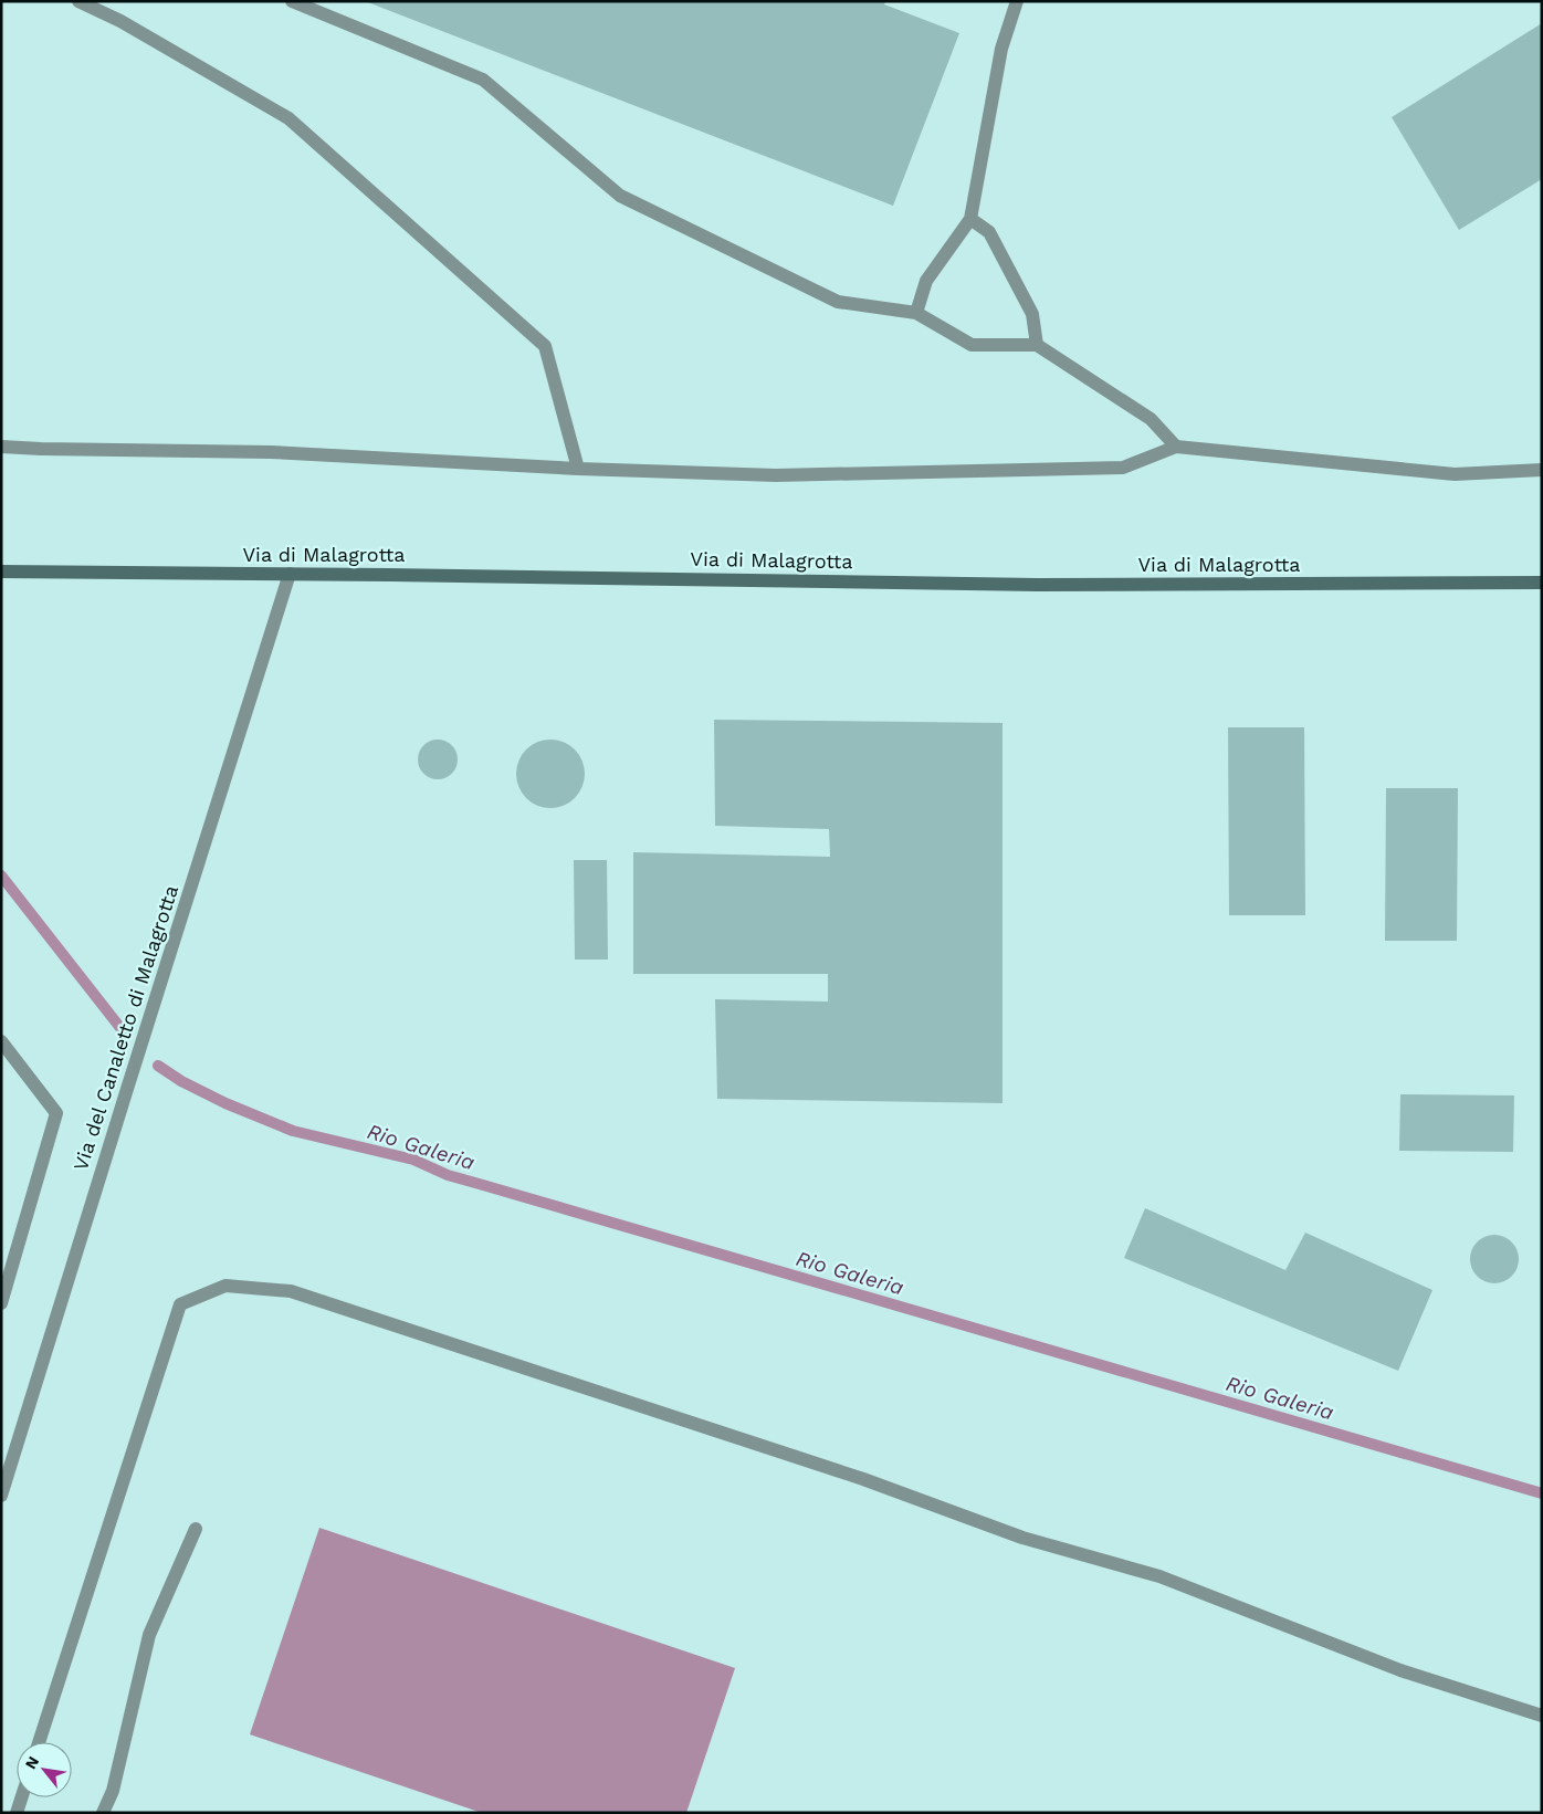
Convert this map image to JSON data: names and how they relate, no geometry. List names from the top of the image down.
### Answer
{
  "streets": {
    "main road": ["Via di Malagrotta"],
    "street": ["Via del Canaletto di Malagrotta"]
  },
  "crossings": [
    ["Via di Malagrotta", "Via del Canaletto di Malagrotta"]
  ],
  "water": ["Rio Galeria"],
  "north": "top left"
}
